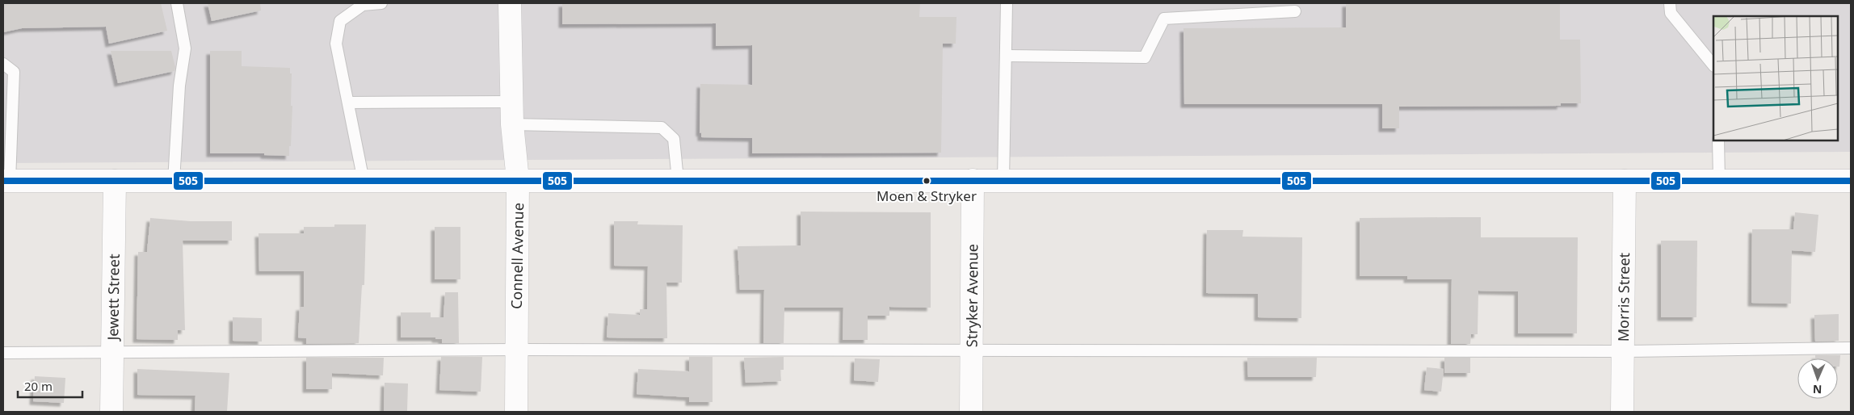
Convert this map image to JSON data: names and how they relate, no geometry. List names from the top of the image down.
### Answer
{
  "streets": {
    "street": [
      "Connell Avenue",
      "Jewett Street",
      "Stryker Avenue",
      "Morris Street"
    ]
  },
  "places": ["Moen & Stryker"],
  "lines": ["transit line 505"],
  "scale_bar": "20 m",
  "north": "bottom"
}
